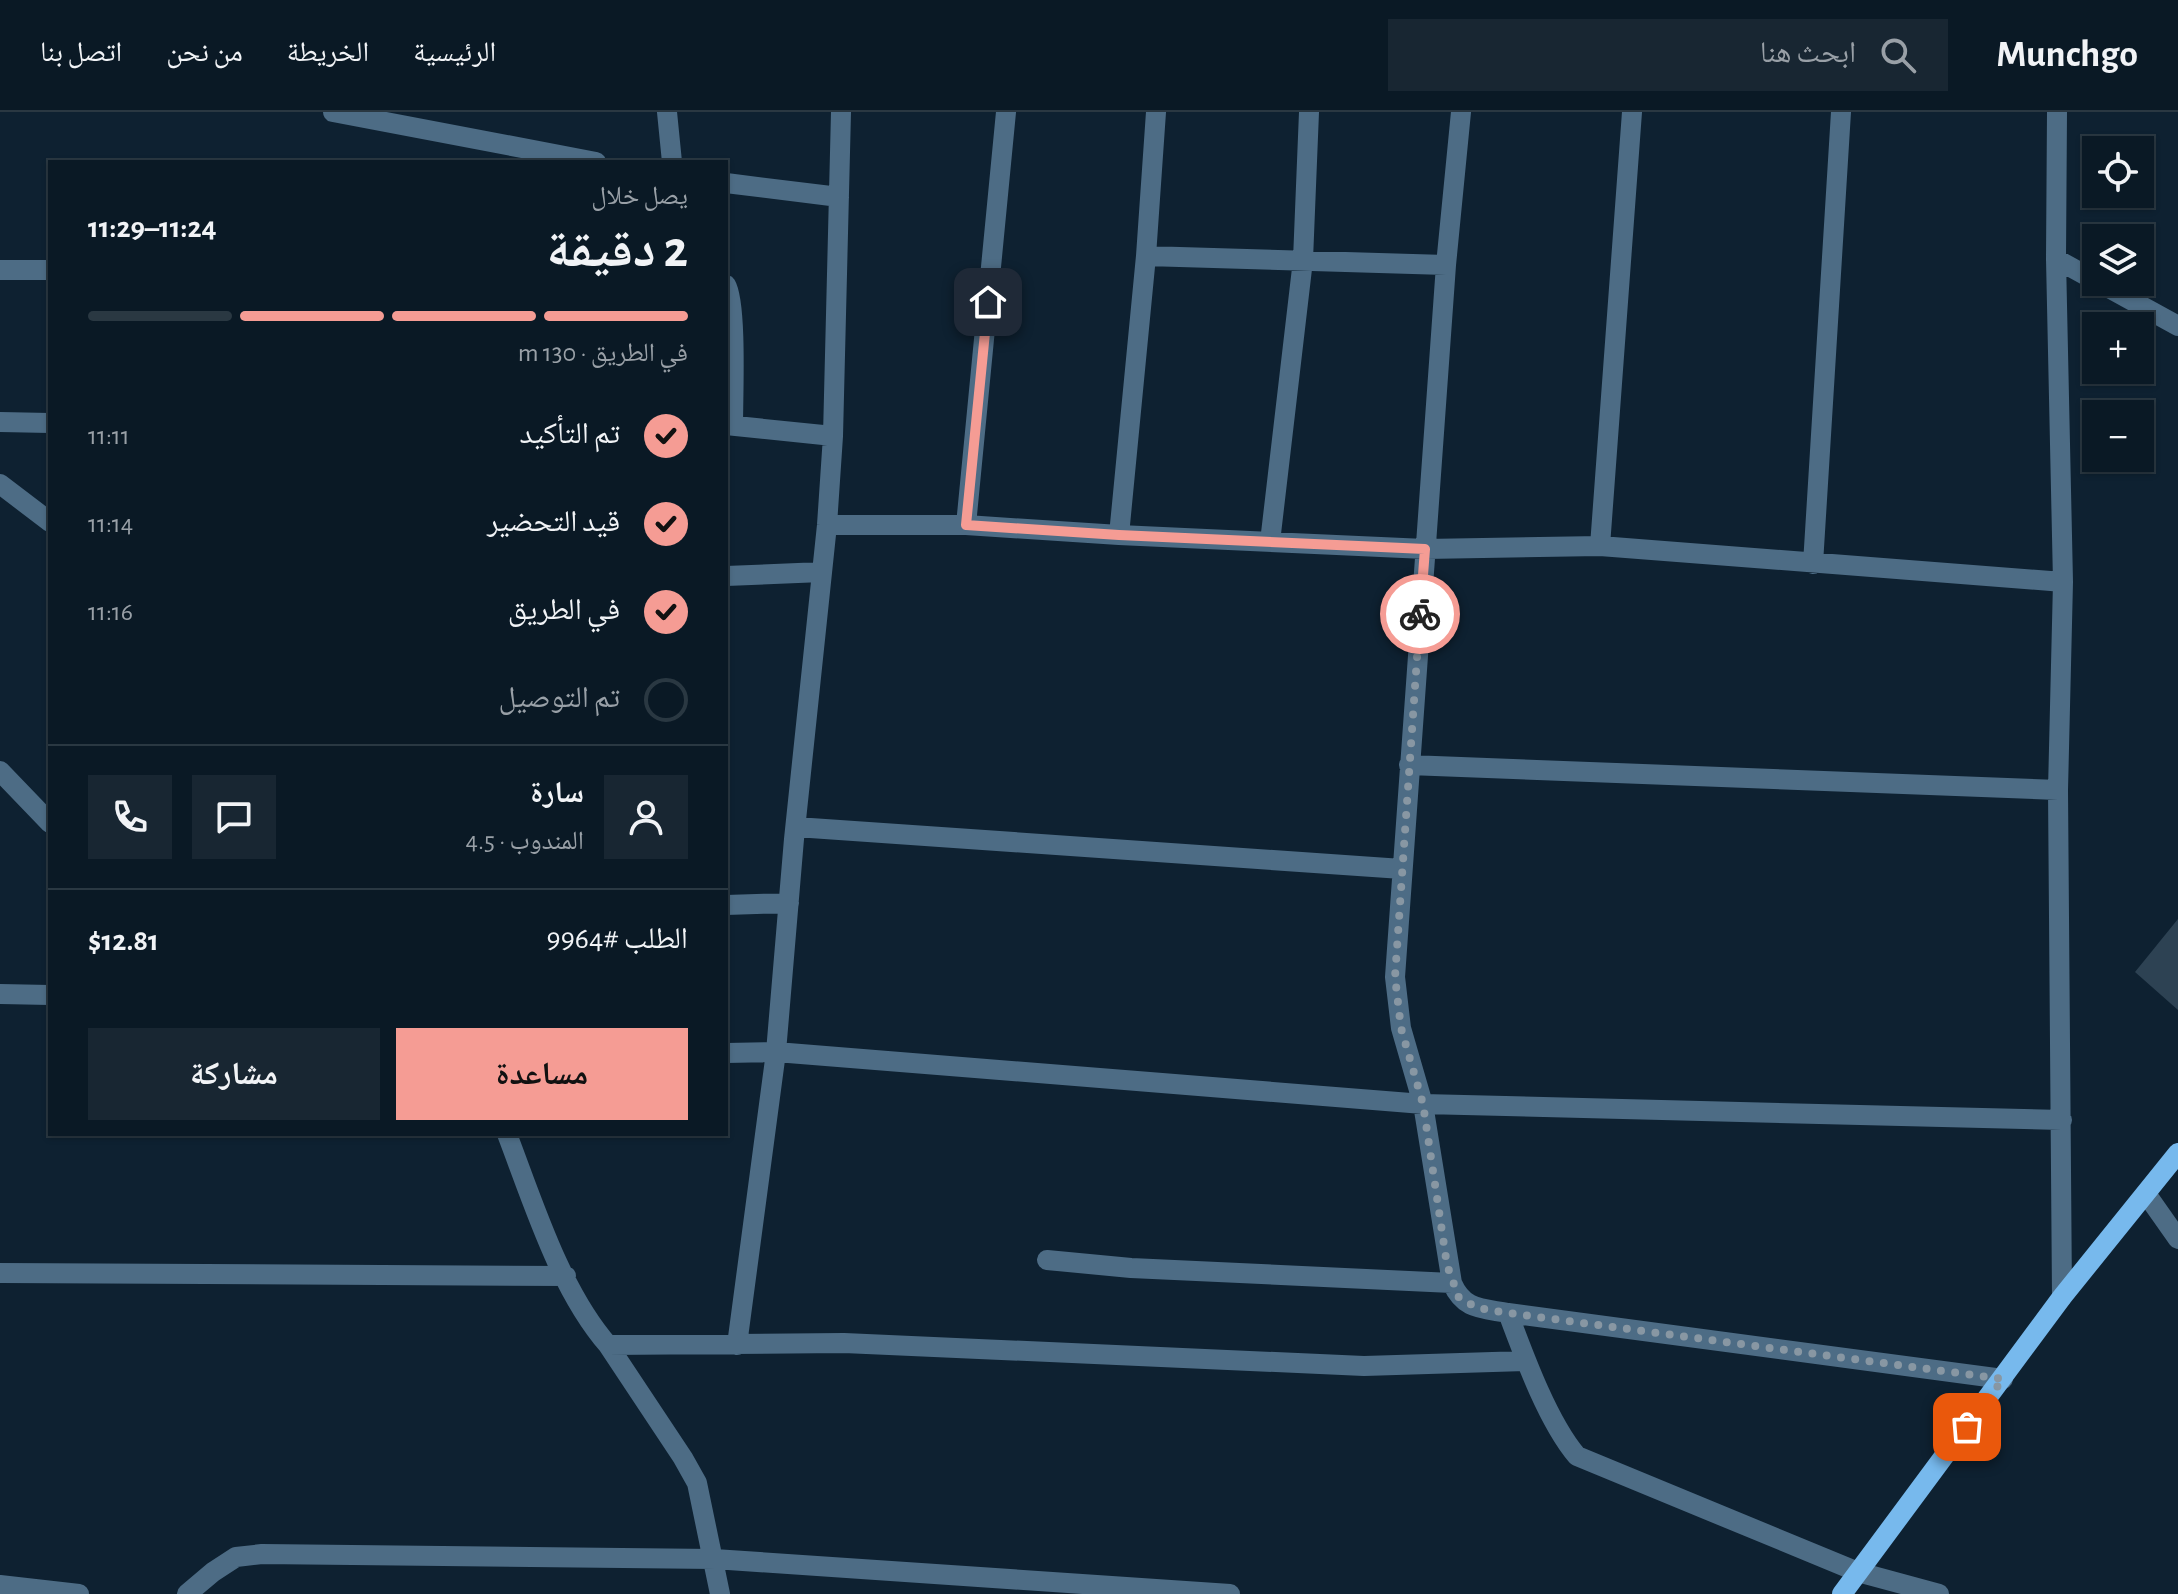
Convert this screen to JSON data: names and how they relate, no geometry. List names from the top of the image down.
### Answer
{
  "page": {
    "header": "Munchgo",
    "search": "ابحث هنا",
    "nav": [
      "الرئيسية",
      "الخريطة",
      "من نحن",
      "اتصل بنا"
    ],
    "map_buttons": ["+", "−"],
    "heading": ["2 دقيقة", "يصل خلال", "11:24–11:29"],
    "panel": [
      "سارة",
      "المندوب · 4.5",
      "الطلب #9964",
      "$12.81"
    ],
    "bar": "في الطريق · 130 m",
    "list": [
      ["تم التأكيد", "11:11"],
      ["قيد التحضير", "11:14"],
      ["في الطريق", "11:16"],
      "تم التوصيل"
    ],
    "buttons": ["مساعدة", "مشاركة"]
  }
}
